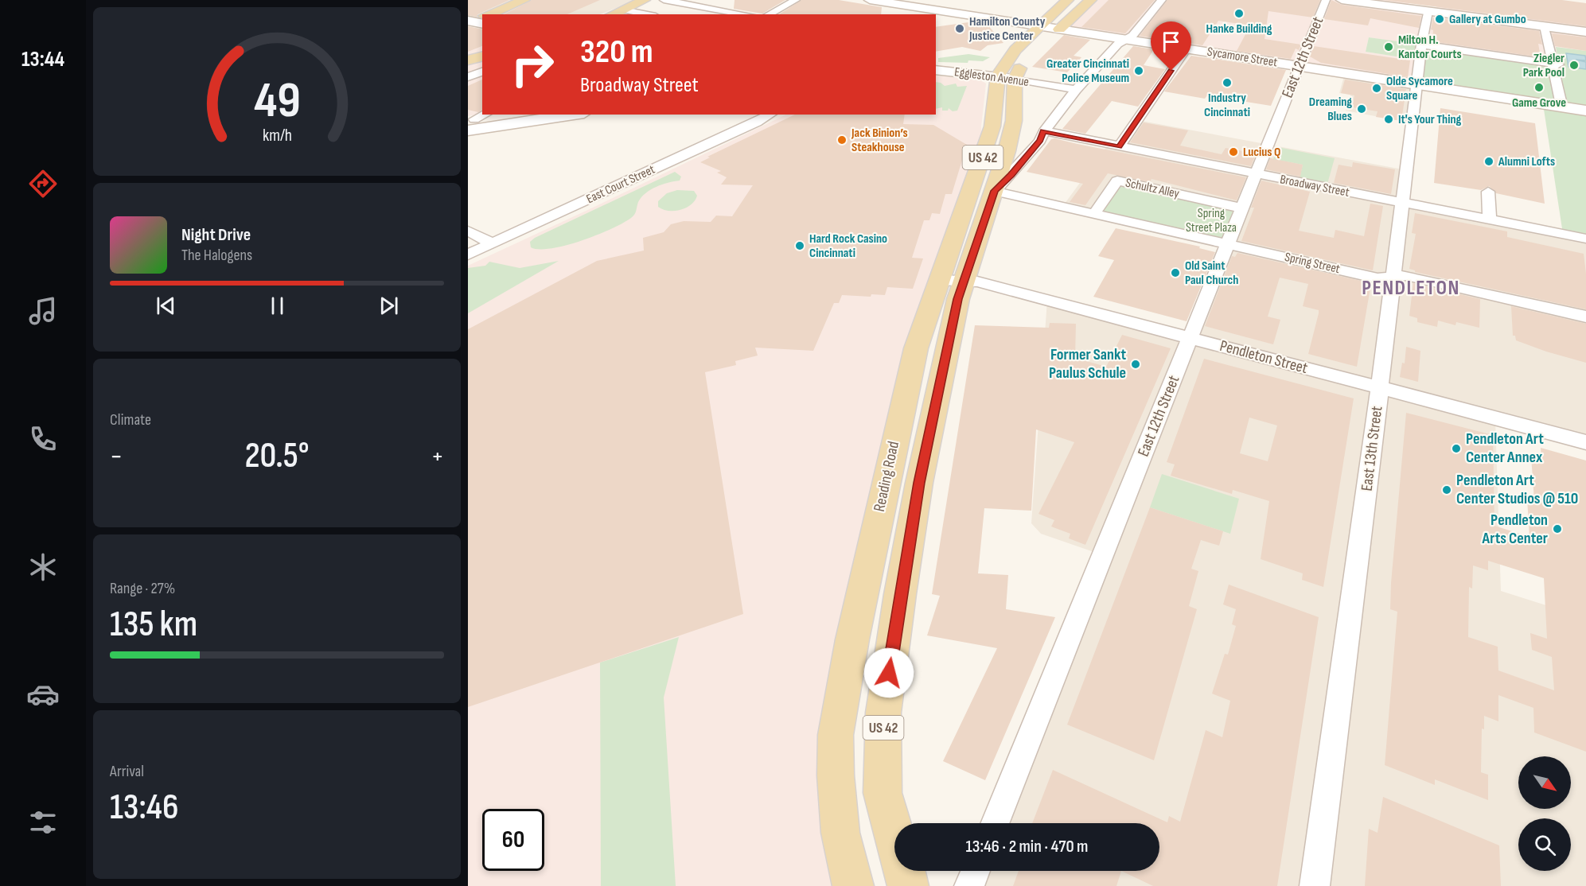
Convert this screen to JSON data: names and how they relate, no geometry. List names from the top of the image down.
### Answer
{
  "streets": {
    "main road": [
      "Sycamore Street",
      "Eggleston Avenue",
      "US 42",
      "Reading Road"
    ],
    "street": [
      "East 12th Street",
      "East Court Street",
      "Broadway Street",
      "Schultz Alley",
      "Spring Street",
      "Pendleton Street",
      "East 13th Street"
    ]
  },
  "crossings": [
    ["Sycamore Street", "East 12th Street"],
    ["Sycamore Street", "US 42"],
    ["Sycamore Street", "East 13th Street"],
    ["Sycamore Street", "Reading Road"],
    ["East 12th Street", "Broadway Street"],
    ["East 12th Street", "Schultz Alley"],
    ["East 12th Street", "Spring Street"],
    ["East 12th Street", "Pendleton Street"],
    ["Eggleston Avenue", "US 42"],
    ["Eggleston Avenue", "Reading Road"],
    ["US 42", "Reading Road"],
    ["Broadway Street", "East 13th Street"],
    ["Broadway Street", "Reading Road"],
    ["Schultz Alley", "Spring Street"],
    ["Spring Street", "East 13th Street"],
    ["Spring Street", "Reading Road"],
    ["Pendleton Street", "East 13th Street"],
    ["Pendleton Street", "Reading Road"]
  ],
  "districts": ["PENDLETON"],
  "parks": ["Spring Street Plaza"],
  "places": [
    "Hanke Building",
    "Gallery at Gumbo",
    "Hamilton County Justice Center",
    "Milton H. Kantor Courts",
    "Ziegler Park Pool",
    "Greater Cincinnati Police Museum",
    "Industry Cincinnati",
    "Game Grove",
    "Olde Sycamore Square",
    "Dreaming Blues",
    "It's Your Thing",
    "Jack Binion’s Steakhouse",
    "Lucius Q",
    "Alumni Lofts",
    "Hard Rock Casino Cincinnati",
    "Old Saint Paul Church",
    "Former Sankt Paulus Schule",
    "Pendleton Art Center Annex",
    "Pendleton Art Center Studios @ 510",
    "Pendleton Arts Center"
  ],
  "north": "bottom right",
  "page": {
    "tabs": "13:44",
    "turn": ["320 m", "Broadway Street"],
    "song": ["Night Drive", "The Halogens"],
    "tile": [
      "Climate",
      ["Range · 27%", "135 km"],
      ["Arrival", "13:46"]
    ],
    "heat": ["−", "20.5°", "+"],
    "limit": "60",
    "trip": "13:46 · 2 min · 470 m",
    "gauge": ["49", "km/h"]
  }
}
